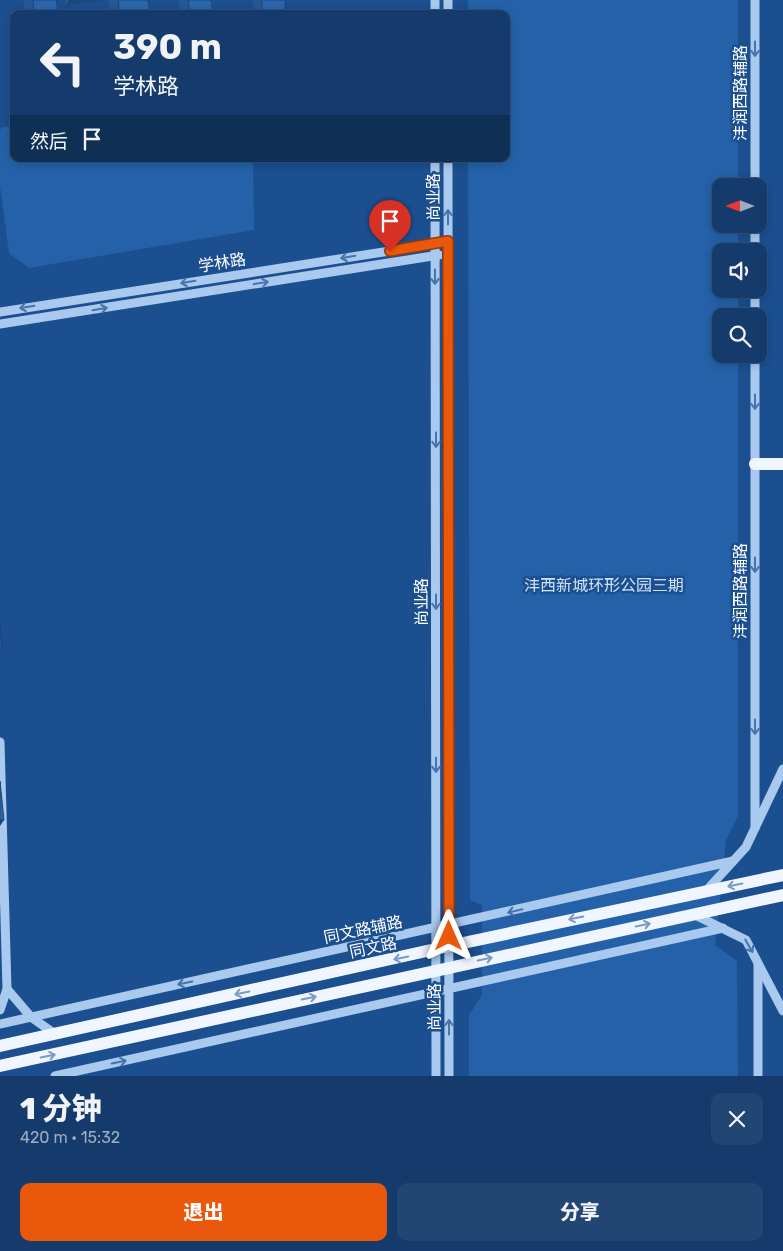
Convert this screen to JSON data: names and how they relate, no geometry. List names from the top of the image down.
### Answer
{
  "streets": {
    "main road": ["同文路"],
    "street": [
      "沣润西路辅路",
      "尚业路",
      "学林路",
      "同文路辅路"
    ]
  },
  "crossings": [
    ["尚业路", "学林路"],
    ["尚业路", "同文路辅路"],
    ["尚业路", "同文路"]
  ],
  "one_way": ["沣润西路辅路"],
  "parks": ["沣西新城环形公园三期"],
  "north": "left",
  "page": {
    "turn": ["390 m", "学林路"],
    "then": "然后",
    "heading": ["1 分钟", "420 m · 15:32"],
    "buttons": ["退出", "分享"]
  }
}
